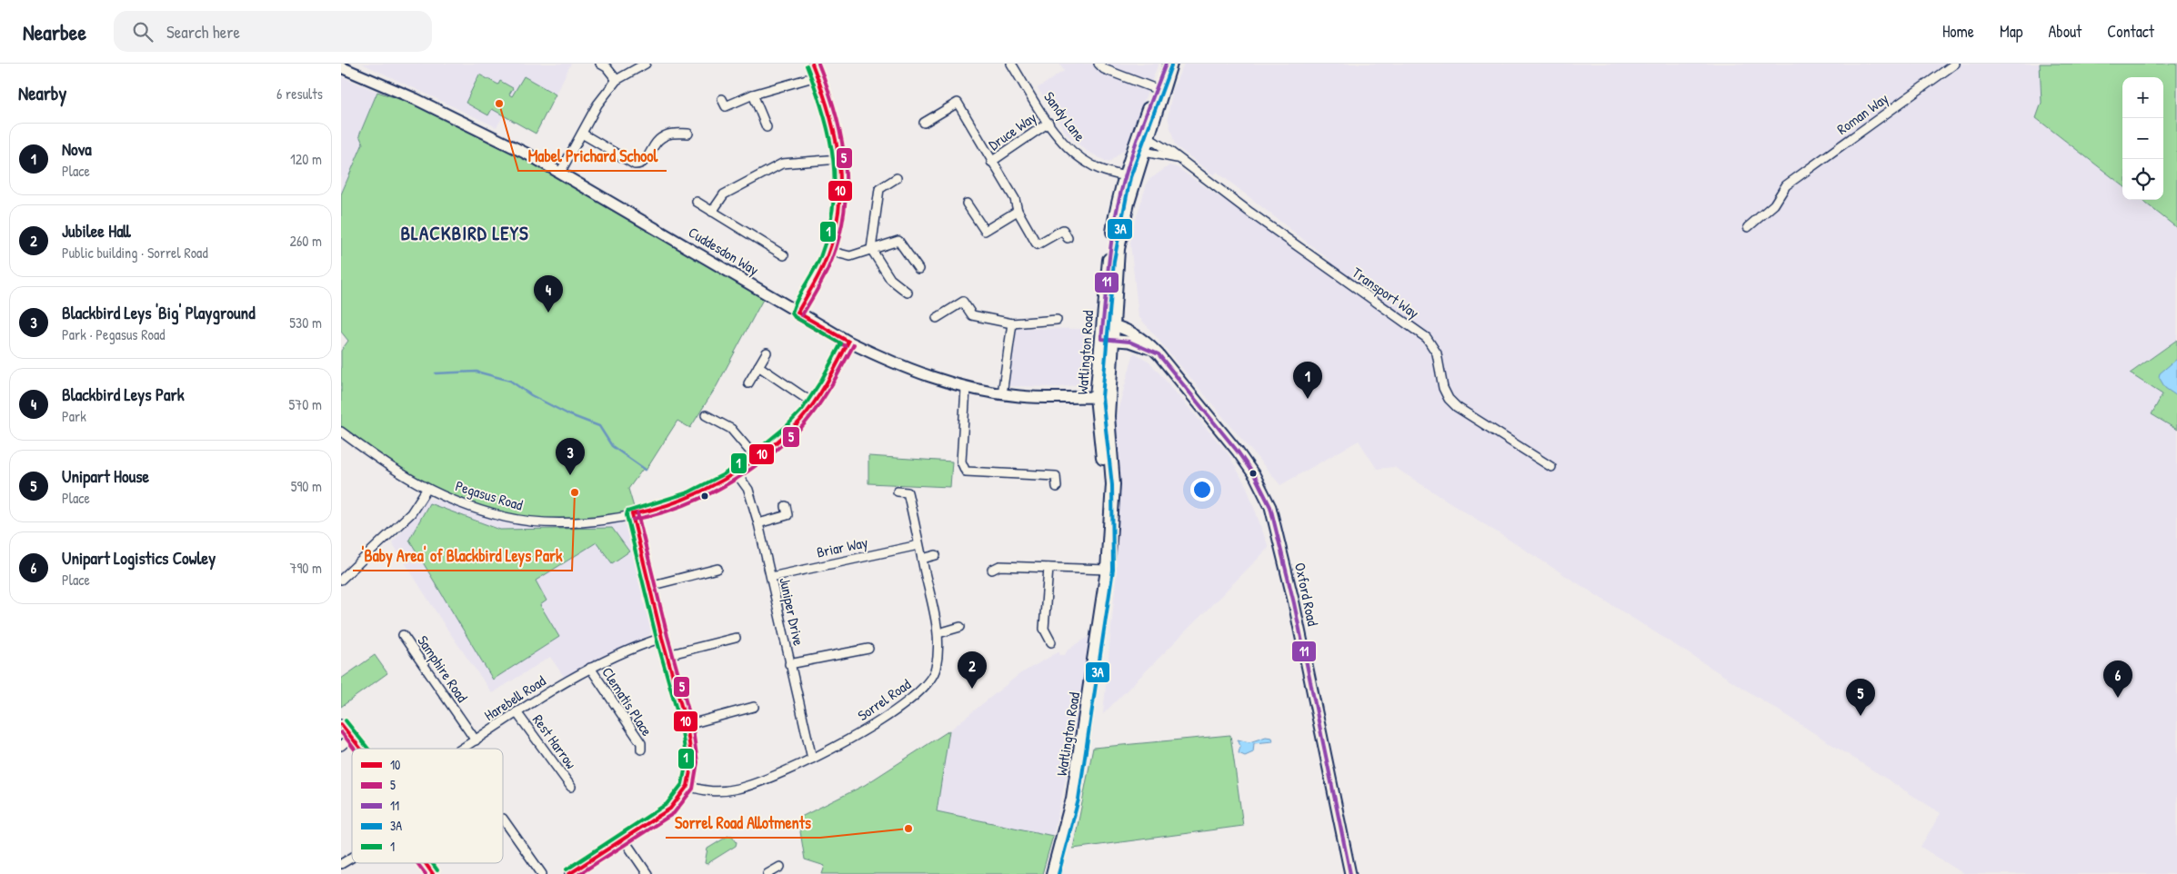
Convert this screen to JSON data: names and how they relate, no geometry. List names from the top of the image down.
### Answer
{
  "streets": {
    "main road": ["Watlington Road"],
    "street": [
      "Roman Way",
      "Sandy Lane",
      "Druce Way",
      "Cuddesdon Way",
      "Transport Way",
      "Pegasus Road",
      "Briar Way",
      "Oxford Road",
      "Juniper Drive",
      "Samphire Road",
      "Harebell Road",
      "Sorrel Road",
      "Clematis Place",
      "Rest Harrow"
    ]
  },
  "crossings": [
    ["Sandy Lane", "Druce Way"],
    ["Sandy Lane", "Watlington Road"],
    ["Cuddesdon Way", "Watlington Road"],
    ["Cuddesdon Way", "Pegasus Road"],
    ["Transport Way", "Watlington Road"],
    ["Watlington Road", "Oxford Road"],
    ["Pegasus Road", "Juniper Drive"],
    ["Briar Way", "Juniper Drive"],
    ["Briar Way", "Sorrel Road"],
    ["Juniper Drive", "Sorrel Road"],
    ["Samphire Road", "Harebell Road"],
    ["Harebell Road", "Clematis Place"],
    ["Harebell Road", "Rest Harrow"]
  ],
  "districts": ["BLACKBIRD LEYS"],
  "places": ["Mabel Prichard School", "'Baby Area' of Blackbird Leys Park", "Sorrel Road Allotments"],
  "lines": [
    "transit line 10",
    "transit line 5",
    "transit line 11",
    "transit line 3A",
    "transit line 1"
  ],
  "legend": [
    "10",
    "5",
    "11",
    "3A",
    "1"
  ],
  "page": {
    "header": "Nearbee",
    "search": "Search here",
    "nav": [
      "Home",
      "Map",
      "About",
      "Contact"
    ],
    "heading": ["Nearby", "6 results"],
    "map_buttons": ["+", "−"],
    "list": [
      {
        "mark": "1",
        "name": "Nova",
        "note": "Place",
        "value": "120 m"
      },
      {
        "mark": "2",
        "name": "Jubilee Hall",
        "note": "Public building · Sorrel Road",
        "value": "260 m"
      },
      {
        "mark": "3",
        "name": "Blackbird Leys 'Big' Playground",
        "note": "Park · Pegasus Road",
        "value": "530 m"
      },
      {
        "mark": "4",
        "name": "Blackbird Leys Park",
        "note": "Park",
        "value": "570 m"
      },
      {
        "mark": "5",
        "name": "Unipart House",
        "note": "Place",
        "value": "590 m"
      },
      {
        "mark": "6",
        "name": "Unipart Logistics Cowley",
        "note": "Place",
        "value": "790 m"
      }
    ],
    "pins": [
      "4",
      "1",
      "3",
      "2",
      "6",
      "5"
    ]
  }
}
